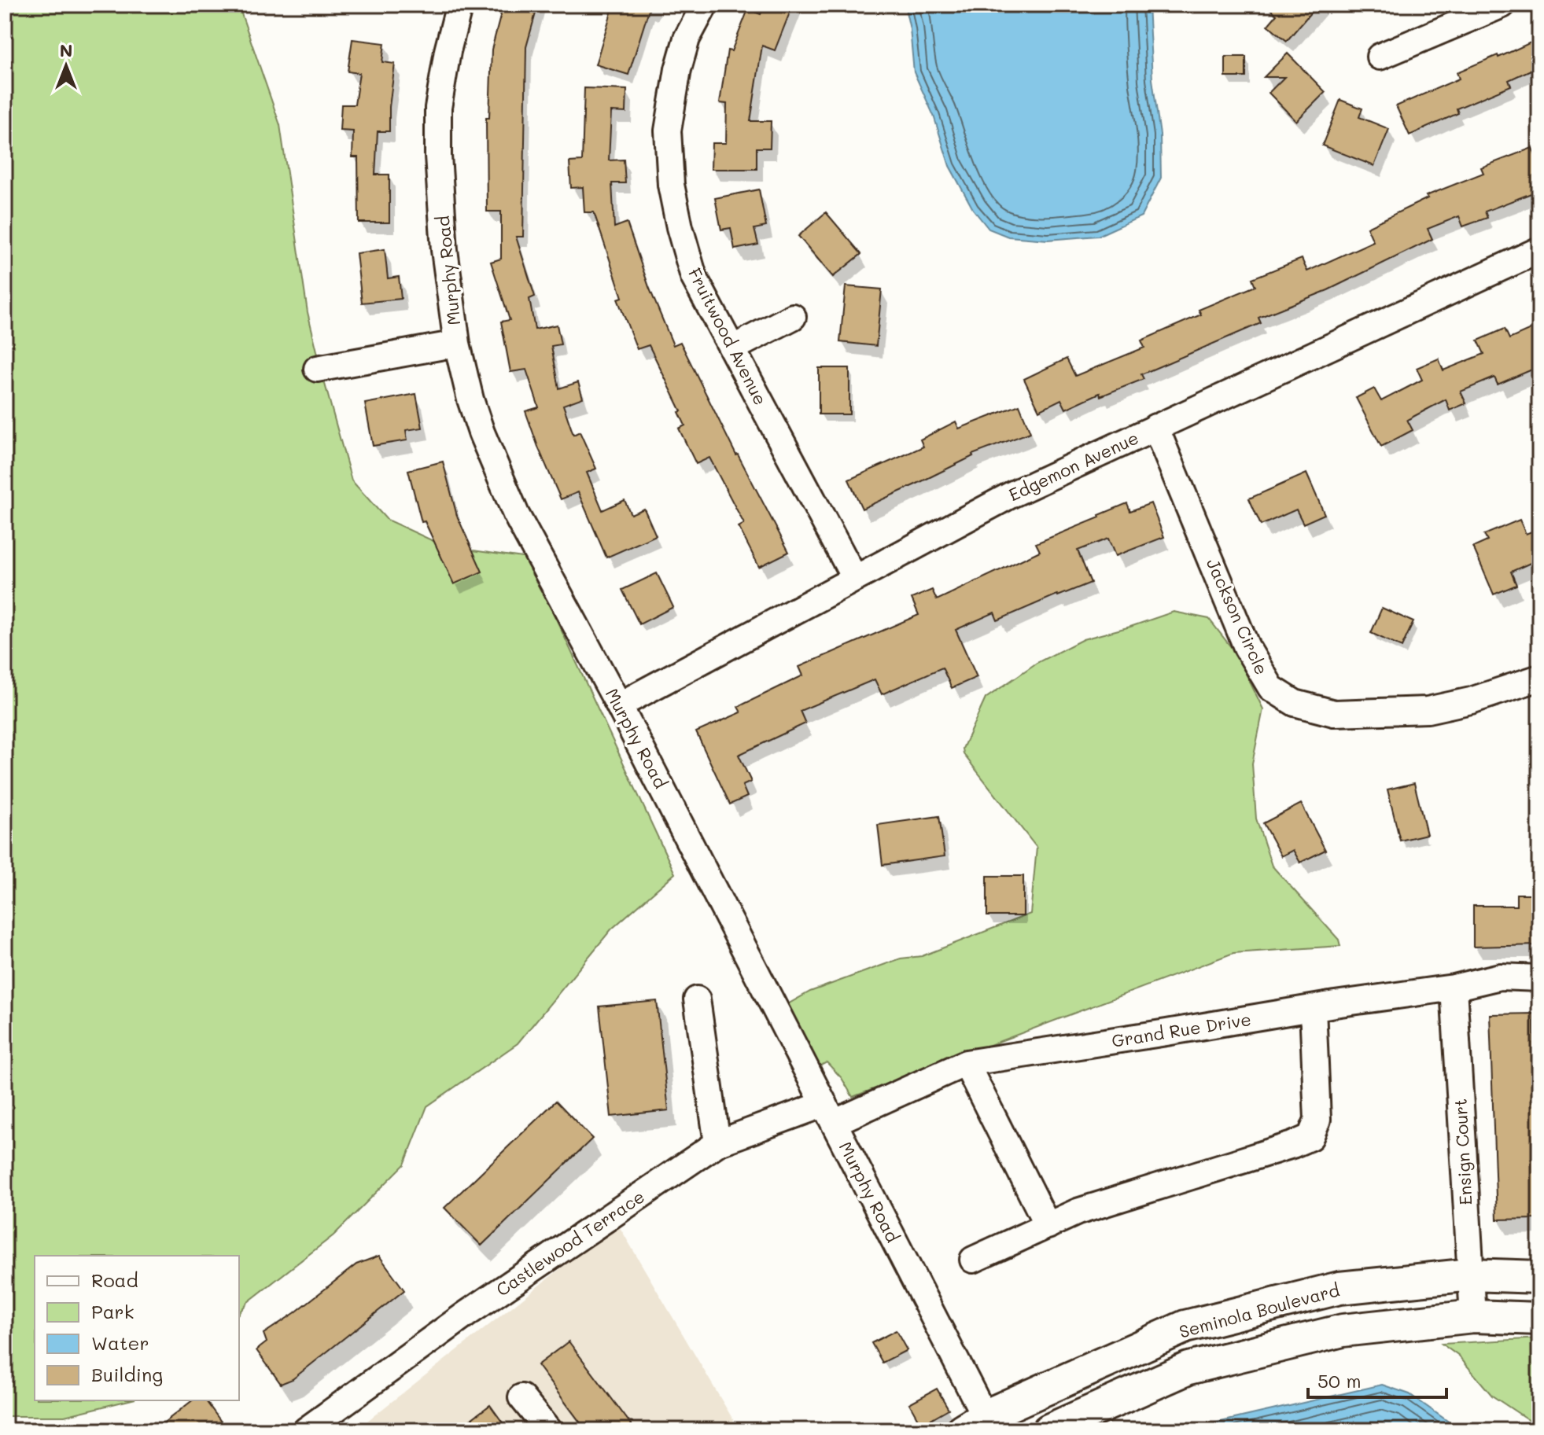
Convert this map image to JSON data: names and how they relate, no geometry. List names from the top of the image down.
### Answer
{
  "streets": {
    "main road": ["Seminola Boulevard"],
    "street": [
      "Murphy Road",
      "Fruitwood Avenue",
      "Edgemon Avenue",
      "Jackson Circle",
      "Grand Rue Drive",
      "Ensign Court",
      "Castlewood Terrace"
    ]
  },
  "crossings": [
    ["Murphy Road", "Edgemon Avenue"],
    ["Murphy Road", "Grand Rue Drive"],
    ["Murphy Road", "Castlewood Terrace"],
    ["Murphy Road", "Seminola Boulevard"],
    ["Fruitwood Avenue", "Edgemon Avenue"],
    ["Edgemon Avenue", "Jackson Circle"],
    ["Grand Rue Drive", "Ensign Court"],
    ["Grand Rue Drive", "Castlewood Terrace"],
    ["Ensign Court", "Seminola Boulevard"]
  ],
  "legend": [
    "Road",
    "Park",
    "Water",
    "Building"
  ],
  "scale_bar": "50 m",
  "north": "top"
}
